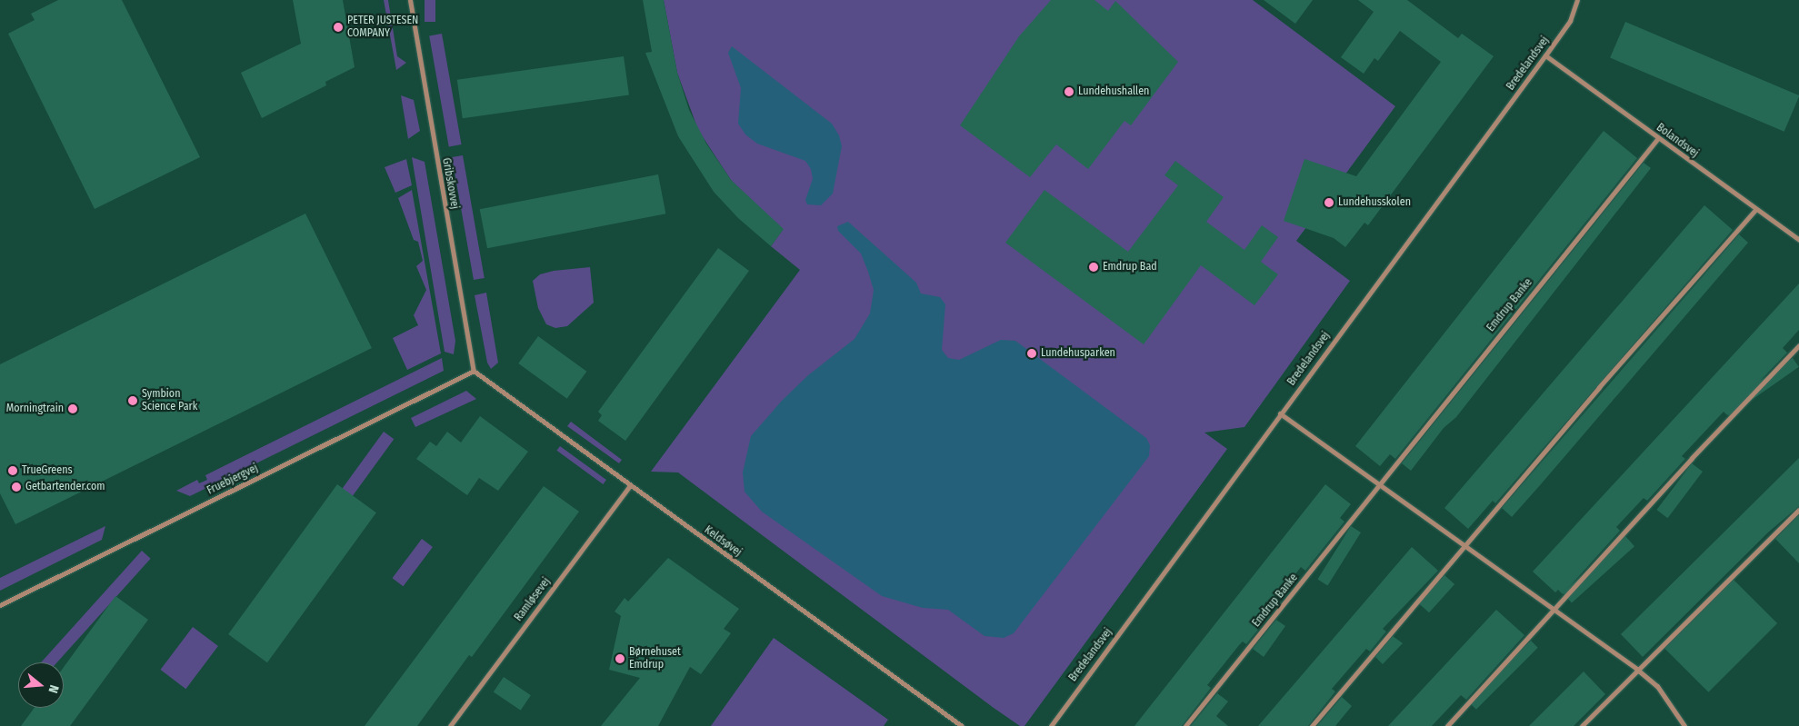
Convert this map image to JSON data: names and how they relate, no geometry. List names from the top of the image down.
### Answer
{
  "streets": {
    "street": [
      "Bredelandsvej",
      "Bolandsvej",
      "Gribskovvej",
      "Emdrup Banke",
      "Fruebjergvej",
      "Keldsøvej",
      "Ramløsevej"
    ]
  },
  "crossings": [
    ["Bredelandsvej", "Bolandsvej"],
    ["Bolandsvej", "Emdrup Banke"],
    ["Gribskovvej", "Fruebjergvej"],
    ["Gribskovvej", "Keldsøvej"],
    ["Fruebjergvej", "Keldsøvej"],
    ["Keldsøvej", "Ramløsevej"]
  ],
  "places": [
    "PETER JUSTESEN COMPANY",
    "Lundehushallen",
    "Lundehusskolen",
    "Emdrup Bad",
    "Lundehusparken",
    "Symbion Science Park",
    "Morningtrain",
    "TrueGreens",
    "Getbartender.com",
    "Børnehuset Emdrup"
  ],
  "north": "right"
}
